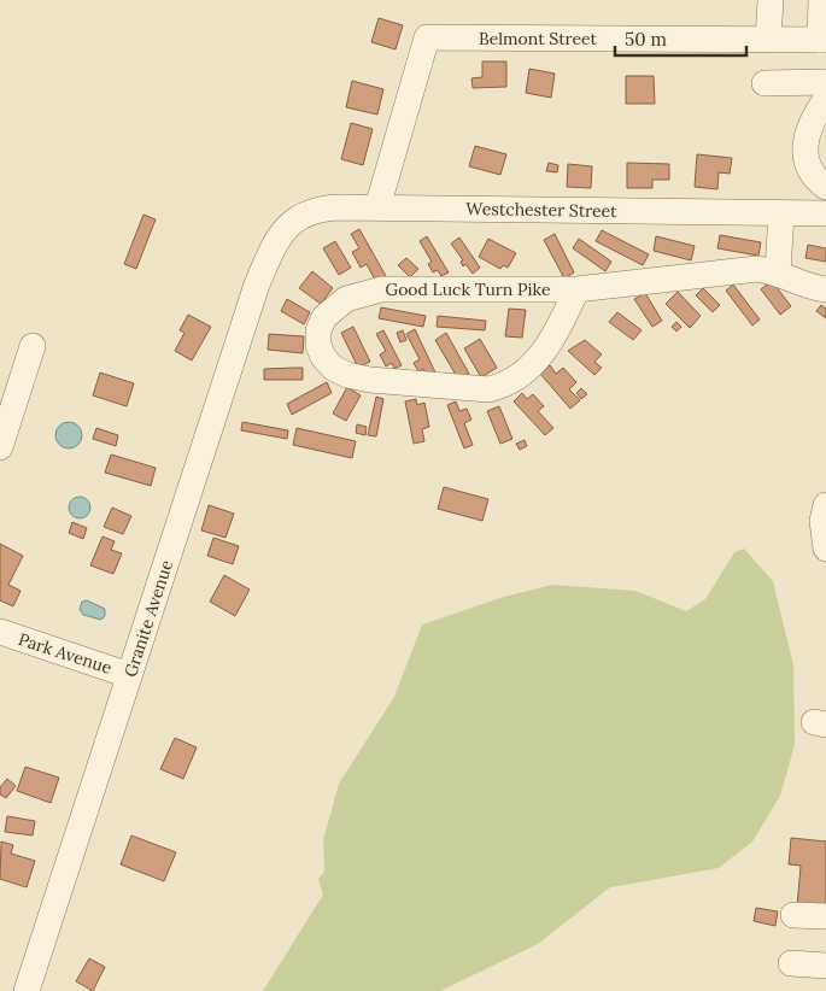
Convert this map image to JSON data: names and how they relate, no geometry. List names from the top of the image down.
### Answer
{
  "streets": {
    "street": [
      "Belmont Street",
      "Westchester Street",
      "Good Luck Turn Pike",
      "Granite Avenue",
      "Park Avenue"
    ]
  },
  "crossings": [
    ["Belmont Street", "Westchester Street"],
    ["Westchester Street", "Granite Avenue"],
    ["Granite Avenue", "Park Avenue"]
  ],
  "scale_bar": "50 m"
}
